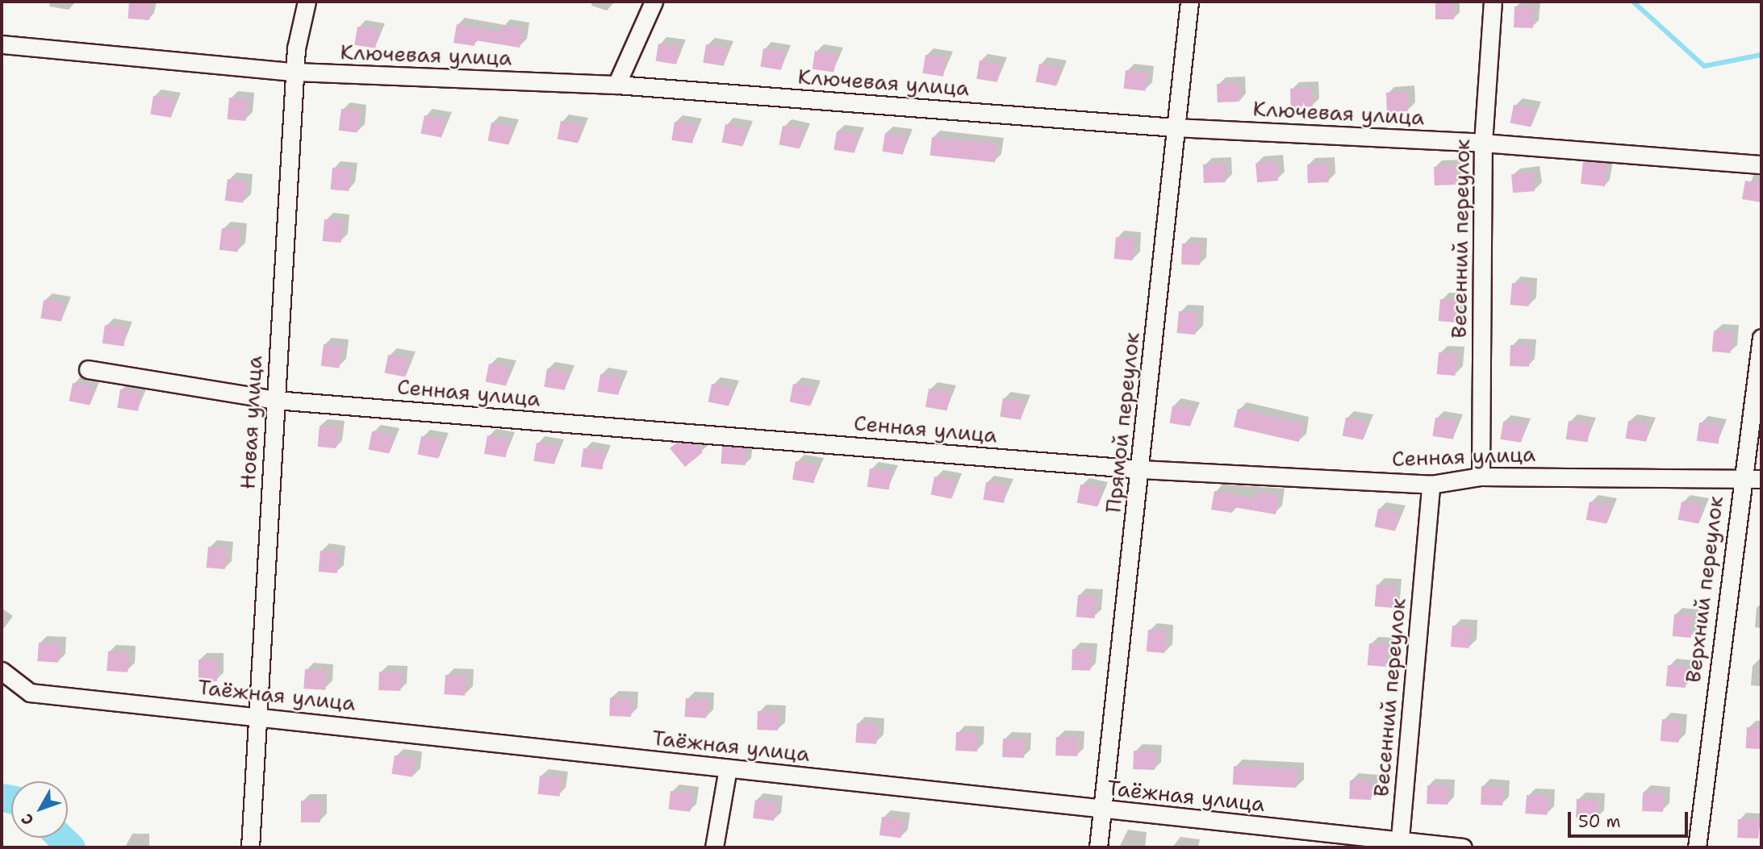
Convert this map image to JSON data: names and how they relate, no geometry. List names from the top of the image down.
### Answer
{
  "streets": {
    "street": [
      "Ключевая улица",
      "Весенний переулок",
      "Сенная улица",
      "Новая улица",
      "Прямой переулок",
      "Верхний переулок",
      "Таёжная улица"
    ]
  },
  "crossings": [
    ["Ключевая улица", "Весенний переулок"],
    ["Ключевая улица", "Новая улица"],
    ["Ключевая улица", "Прямой переулок"],
    ["Весенний переулок", "Сенная улица"],
    ["Весенний переулок", "Таёжная улица"],
    ["Сенная улица", "Новая улица"],
    ["Сенная улица", "Прямой переулок"],
    ["Сенная улица", "Верхний переулок"],
    ["Новая улица", "Таёжная улица"],
    ["Прямой переулок", "Таёжная улица"]
  ],
  "scale_bar": "50 m",
  "north": "bottom left"
}
